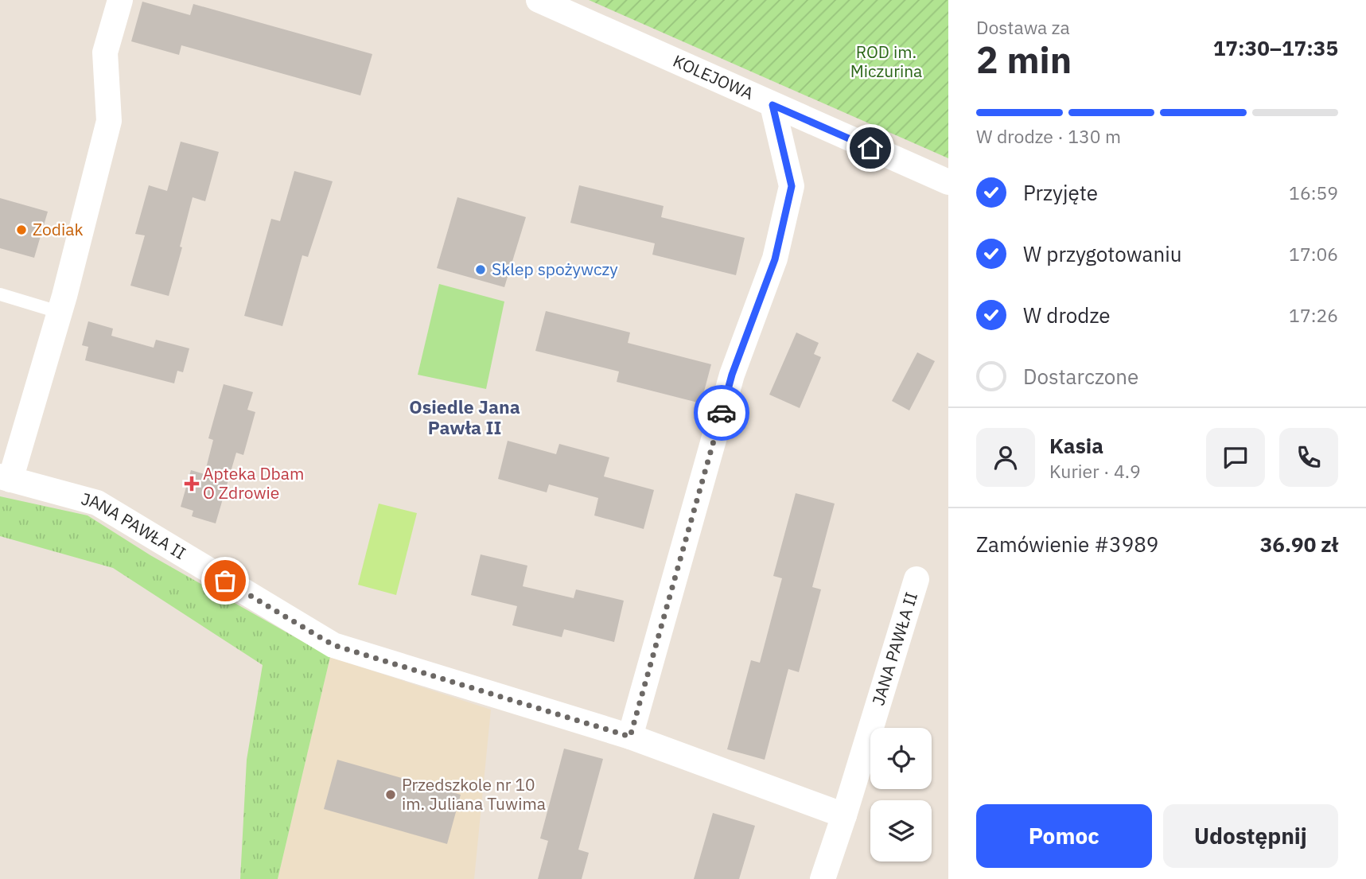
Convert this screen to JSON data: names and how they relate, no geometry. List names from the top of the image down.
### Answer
{
  "streets": {
    "street": ["KOLEJOWA", "JANA PAWŁA II"]
  },
  "districts": ["Osiedle Jana Pawła II"],
  "parks": ["ROD im. Miczurina"],
  "places": {
    "other": ["Zodiak", "Sklep spożywczy", "Przedszkole nr 10 im. Juliana Tuwima"],
    "health": ["Apteka Dbam O Zdrowie"]
  },
  "page": {
    "heading": ["2 min", "Dostawa za", "17:30–17:35"],
    "panel": [
      "Kasia",
      "Kurier · 4.9",
      "Zamówienie #3989",
      "36.90 zł"
    ],
    "bar": "W drodze · 130 m",
    "list": [
      ["Przyjęte", "16:59"],
      ["W przygotowaniu", "17:06"],
      ["W drodze", "17:26"],
      "Dostarczone"
    ],
    "buttons": ["Pomoc", "Udostępnij"]
  }
}
